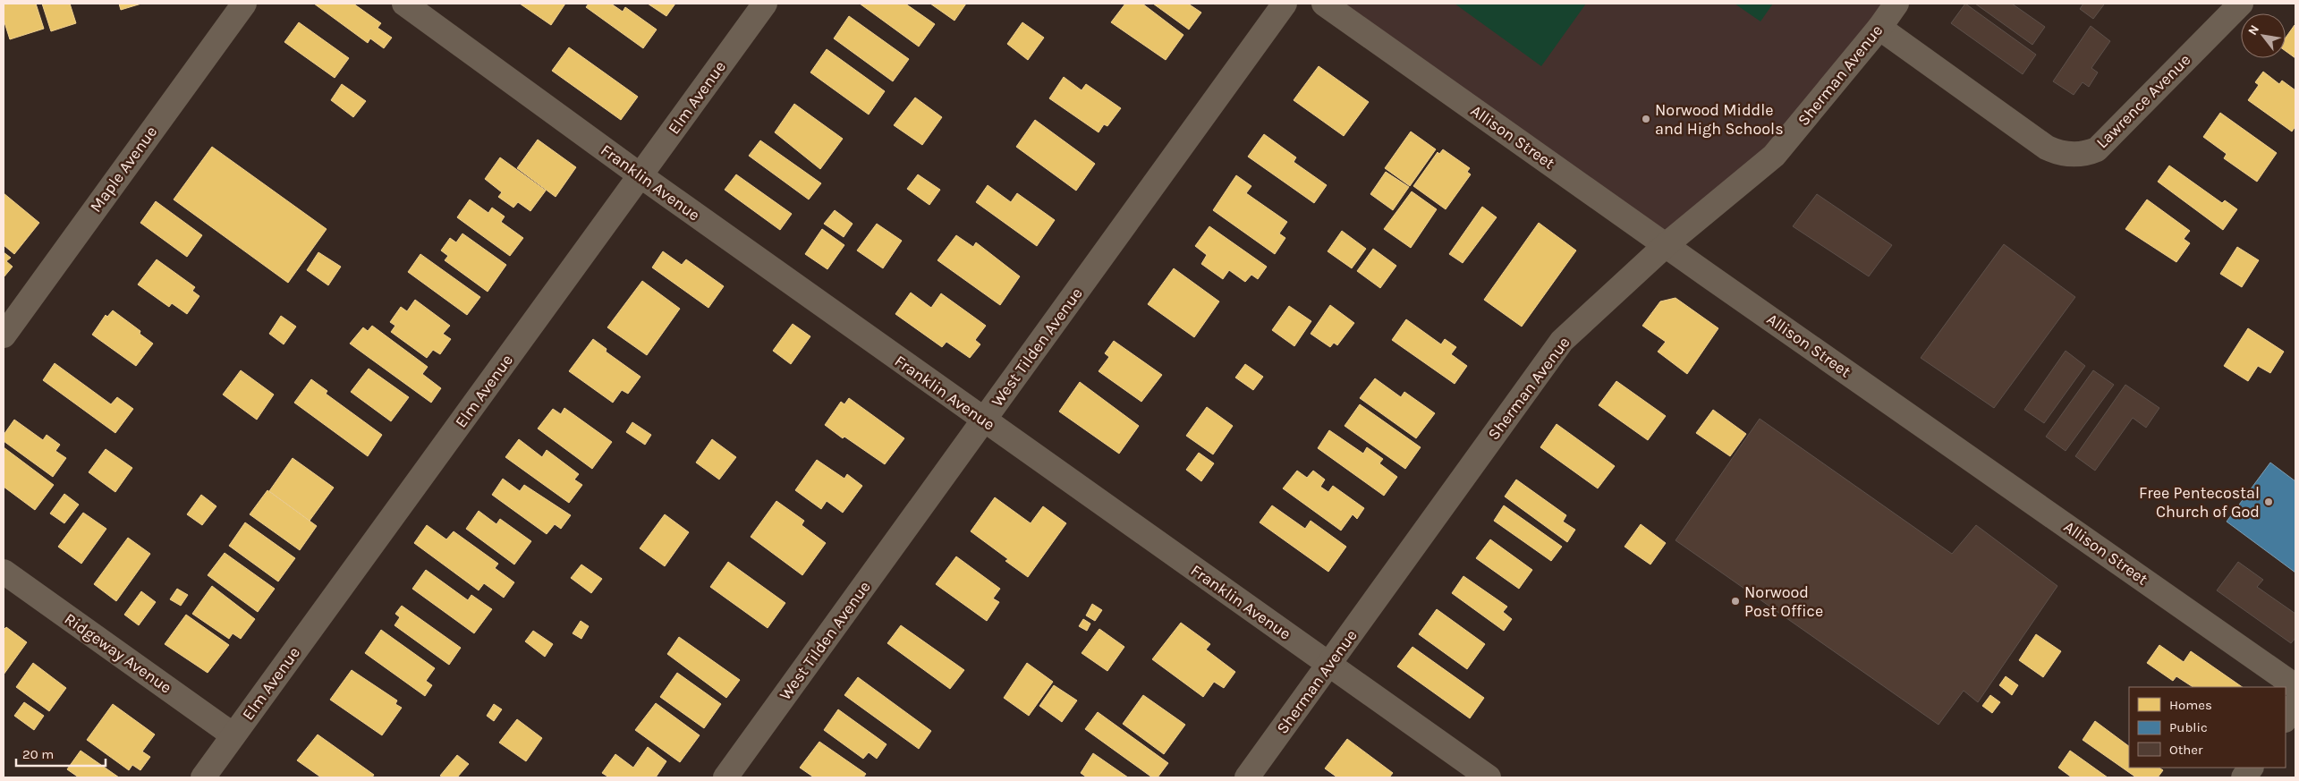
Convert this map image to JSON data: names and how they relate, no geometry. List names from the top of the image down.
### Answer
{
  "streets": {
    "street": [
      "Sherman Avenue",
      "Elm Avenue",
      "Lawrence Avenue",
      "Allison Street",
      "Maple Avenue",
      "Franklin Avenue",
      "West Tilden Avenue",
      "Ridgeway Avenue"
    ]
  },
  "crossings": [
    ["Sherman Avenue", "Lawrence Avenue"],
    ["Sherman Avenue", "Allison Street"],
    ["Sherman Avenue", "Franklin Avenue"],
    ["Elm Avenue", "Franklin Avenue"],
    ["Elm Avenue", "Ridgeway Avenue"],
    ["Franklin Avenue", "West Tilden Avenue"]
  ],
  "places": ["Norwood Middle and High Schools", "Free Pentecostal Church of God", "Norwood Post Office"],
  "legend": ["Homes", "Public", "Other"],
  "scale_bar": "20 m",
  "north": "top left"
}
